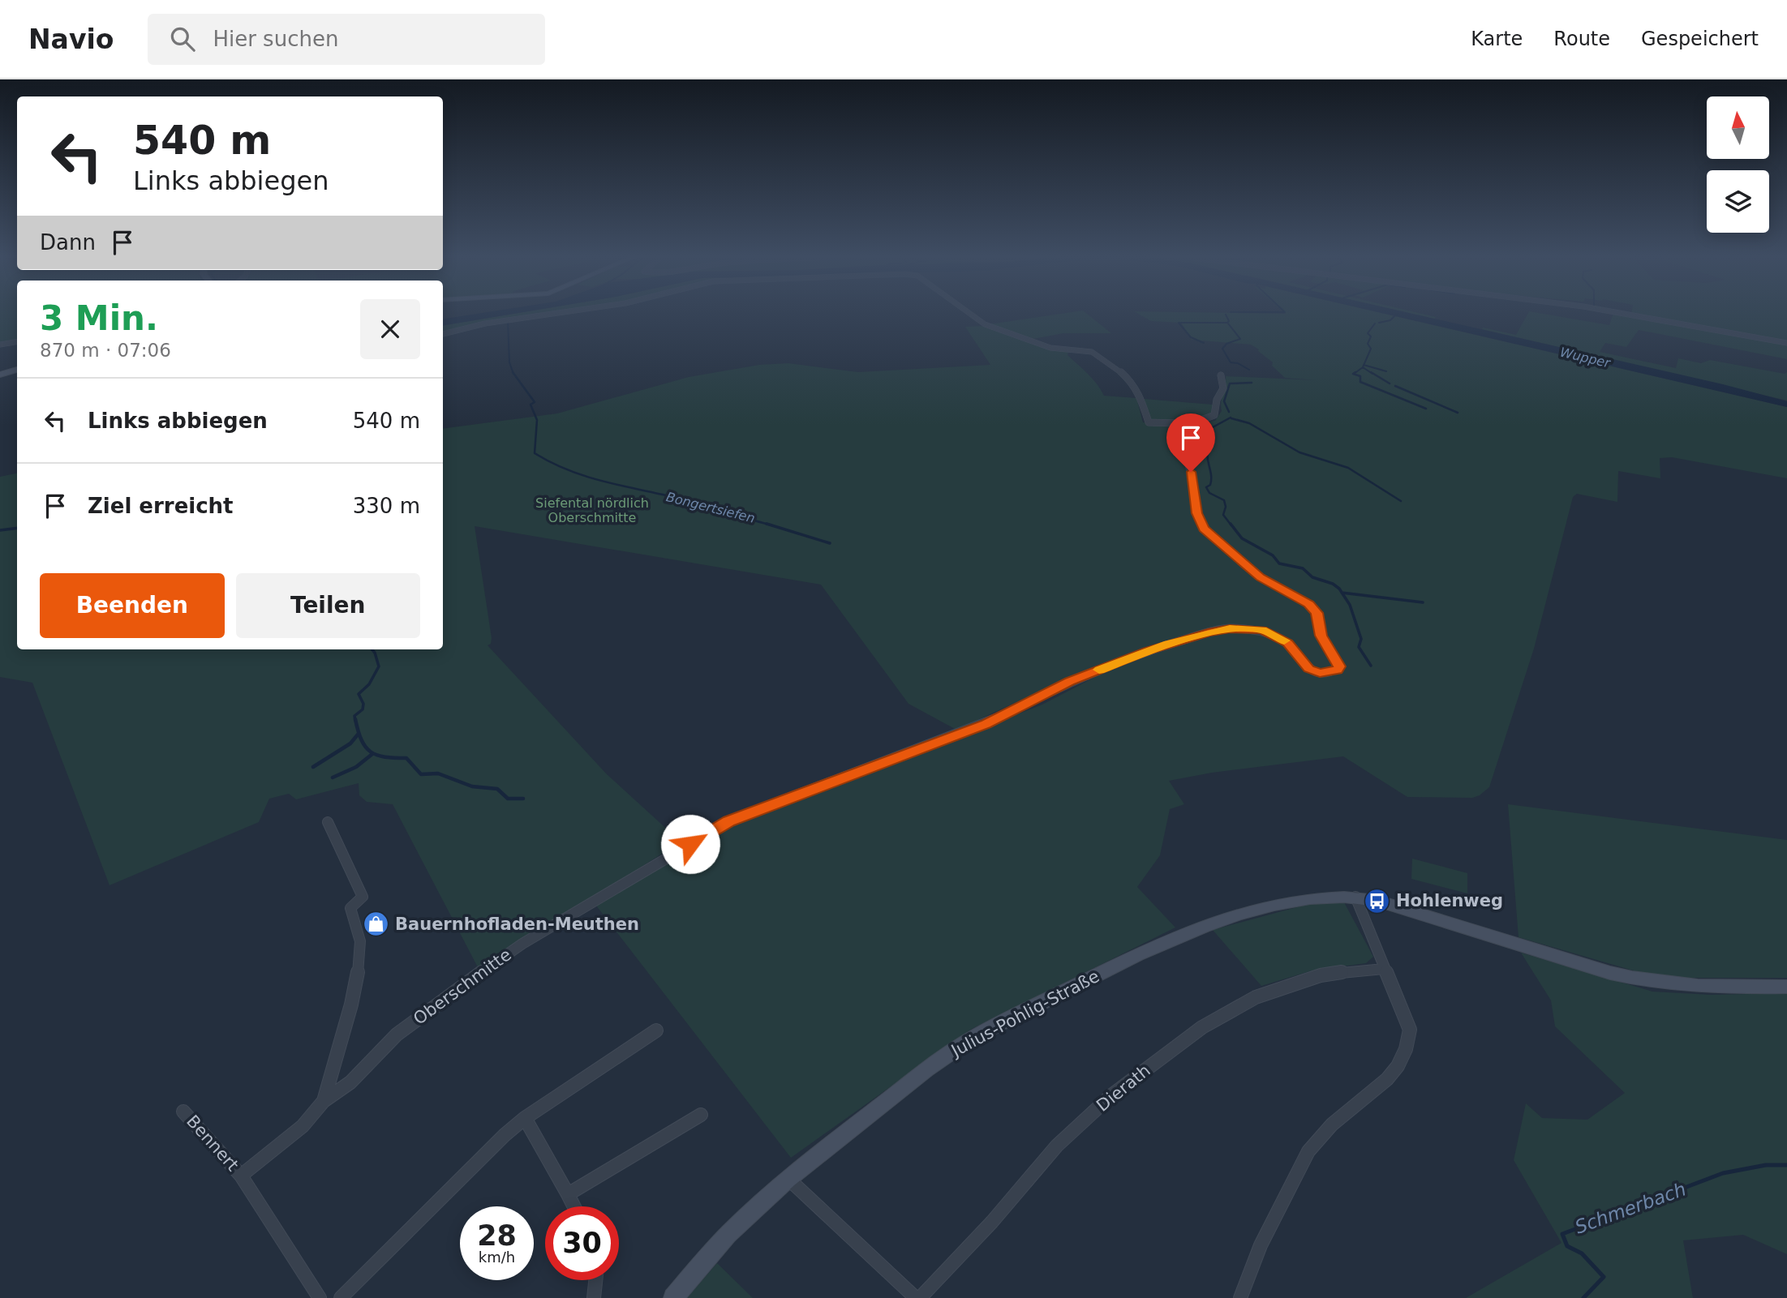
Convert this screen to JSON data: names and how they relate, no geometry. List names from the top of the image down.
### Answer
{
  "streets": {
    "street": [
      "Oberschmitte",
      "Julius-Pohlig-Straße",
      "Dierath",
      "Bennert"
    ]
  },
  "crossings": [
    ["Oberschmitte", "Bennert"],
    ["Julius-Pohlig-Straße", "Dierath"]
  ],
  "water": ["Wupper", "Bongertsiefen", "Schmerbach"],
  "parks": ["Siefental nördlich Oberschmitte"],
  "places": {
    "bus stop": ["Hohlenweg"],
    "shop": ["Bauernhofladen-Meuthen"]
  },
  "north": "top",
  "page": {
    "header": "Navio",
    "search": "Hier suchen",
    "nav": ["Karte", "Route", "Gespeichert"],
    "turn": ["540 m", "Links abbiegen"],
    "then": "Dann",
    "heading": ["3 Min.", "870 m · 07:06"],
    "list": [
      {
        "name": "Links abbiegen",
        "value": "540 m"
      },
      {
        "name": "Ziel erreicht",
        "value": "330 m"
      }
    ],
    "buttons": ["Beenden", "Teilen"],
    "speed": "28 km/h",
    "limit": "30"
  }
}
